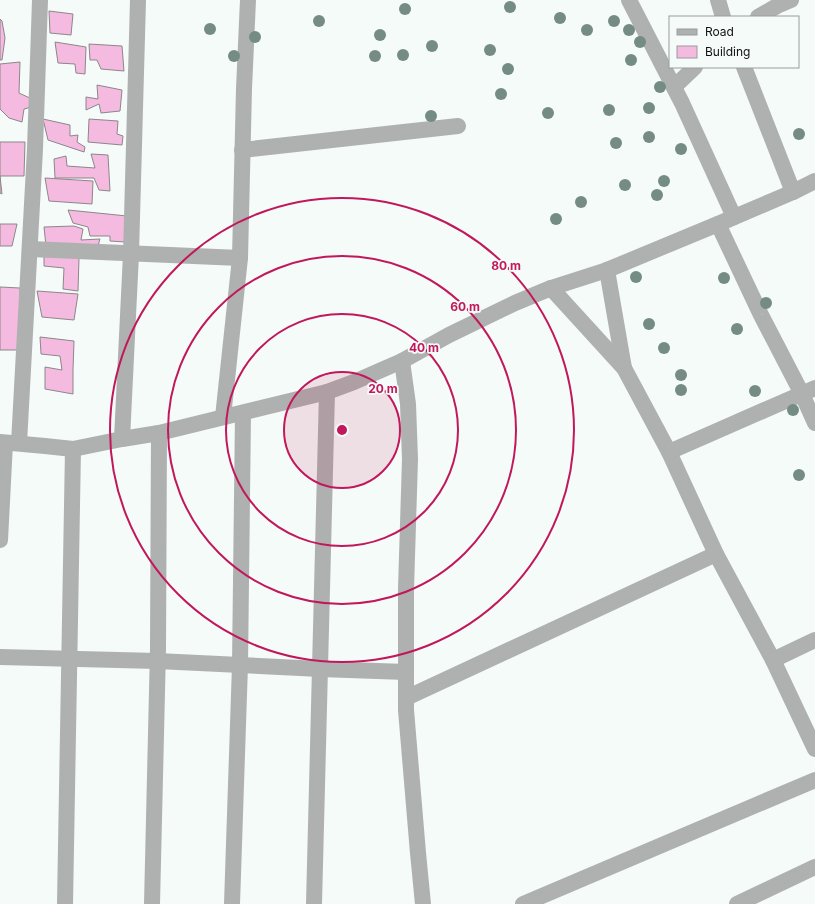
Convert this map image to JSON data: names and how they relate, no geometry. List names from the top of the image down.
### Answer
{
  "legend": ["Road", "Building"],
  "rings": [
    "80 m",
    "60 m",
    "40 m",
    "20 m"
  ]
}
